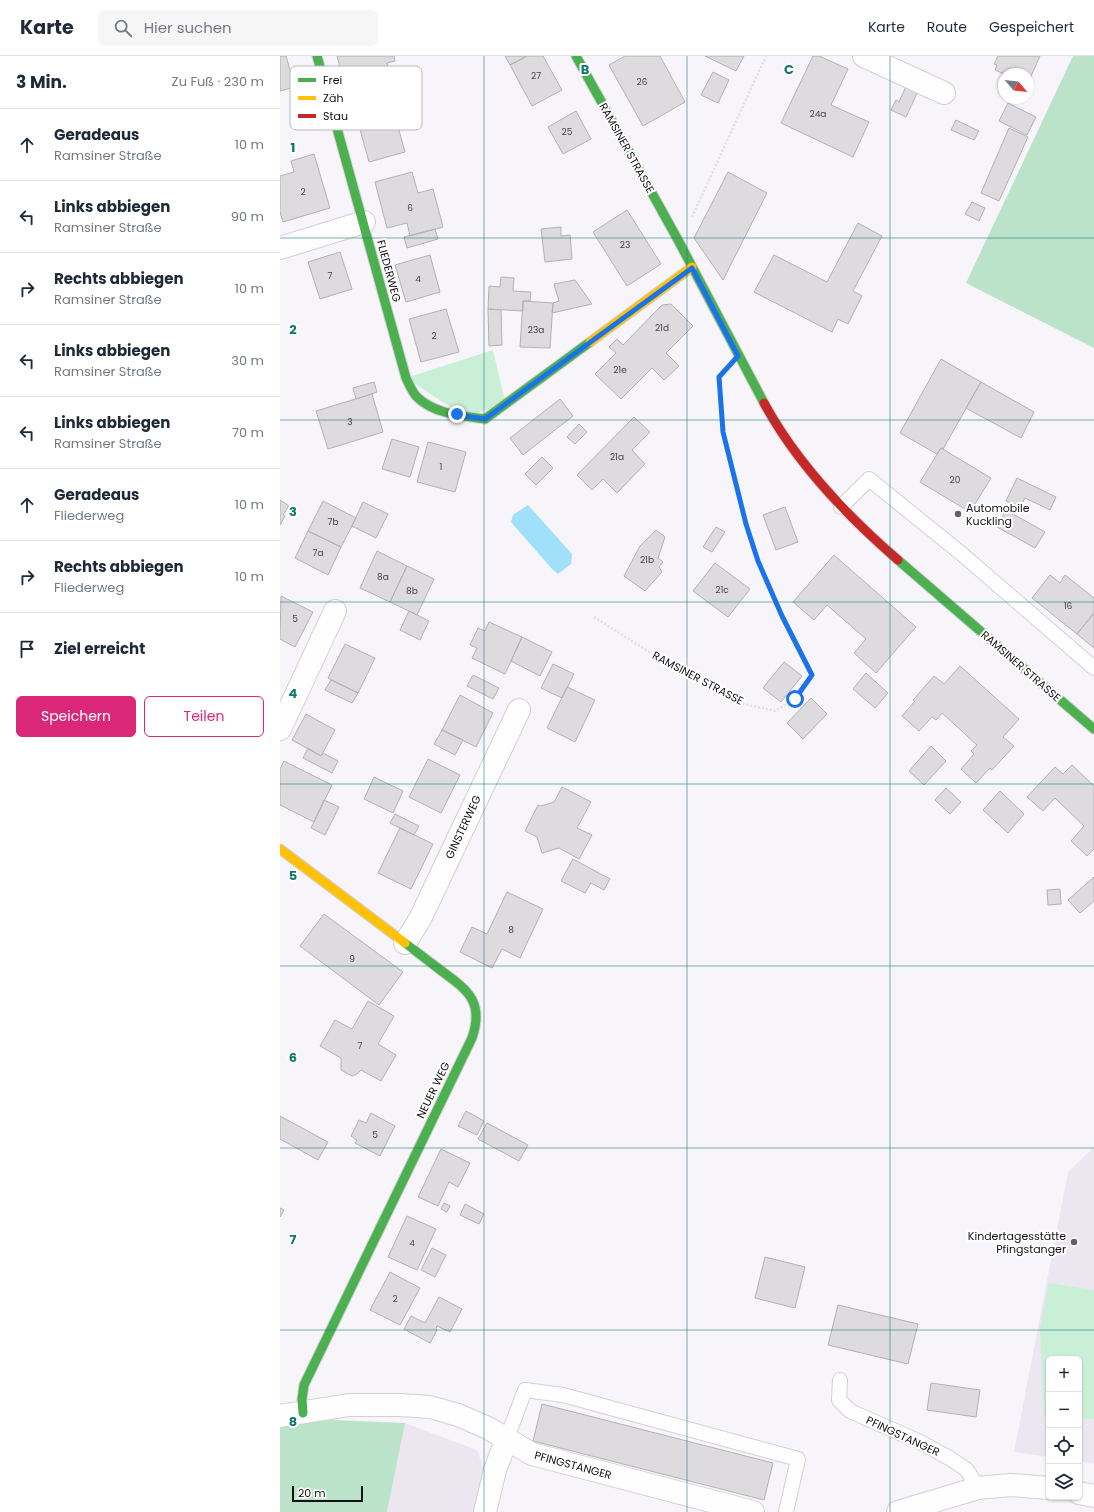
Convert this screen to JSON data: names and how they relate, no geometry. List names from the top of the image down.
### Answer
{
  "streets": {
    "street": [
      "RAMSINER STRASSE",
      "FLIEDERWEG",
      "GINSTERWEG",
      "NEUER WEG",
      "PFINGSTANGER"
    ]
  },
  "crossings": [
    ["RAMSINER STRASSE", "FLIEDERWEG"],
    ["GINSTERWEG", "NEUER WEG"],
    ["NEUER WEG", "PFINGSTANGER"]
  ],
  "places": ["Automobile Kuckling", "Kindertagesstätte Pfingstanger"],
  "house_numbers": [
    "27",
    "26",
    "24a",
    "25",
    "2",
    "6",
    "23",
    "7",
    "4",
    "21d",
    "23a",
    "2",
    "21e",
    "3",
    "21a",
    "1",
    "20",
    "7b",
    "7a",
    "21b",
    "8a",
    "21c",
    "8b",
    "16",
    "5",
    "8",
    "9",
    "7",
    "5",
    "4",
    "2"
  ],
  "legend": ["Frei", "Zäh", "Stau"],
  "scale_bar": "20 m",
  "north": "bottom right",
  "page": {
    "header": "Karte",
    "search": "Hier suchen",
    "nav": ["Karte", "Route", "Gespeichert"],
    "heading": ["3 Min.", "Zu Fuß · 230 m"],
    "list": [
      ["Geradeaus", "Ramsiner Straße", "10 m"],
      ["Links abbiegen", "Ramsiner Straße", "90 m"],
      ["Rechts abbiegen", "Ramsiner Straße", "10 m"],
      ["Links abbiegen", "Ramsiner Straße", "30 m"],
      ["Links abbiegen", "Ramsiner Straße", "70 m"],
      ["Geradeaus", "Fliederweg", "10 m"],
      ["Rechts abbiegen", "Fliederweg", "10 m"],
      "Ziel erreicht"
    ],
    "buttons": ["Speichern", "Teilen"],
    "map_buttons": ["+", "−"],
    "scale": "20 m"
  },
  "grid": {
    "columns": ["B", "C"],
    "rows": [
      "1",
      "2",
      "3",
      "4",
      "5",
      "6",
      "7",
      "8"
    ]
  }
}
